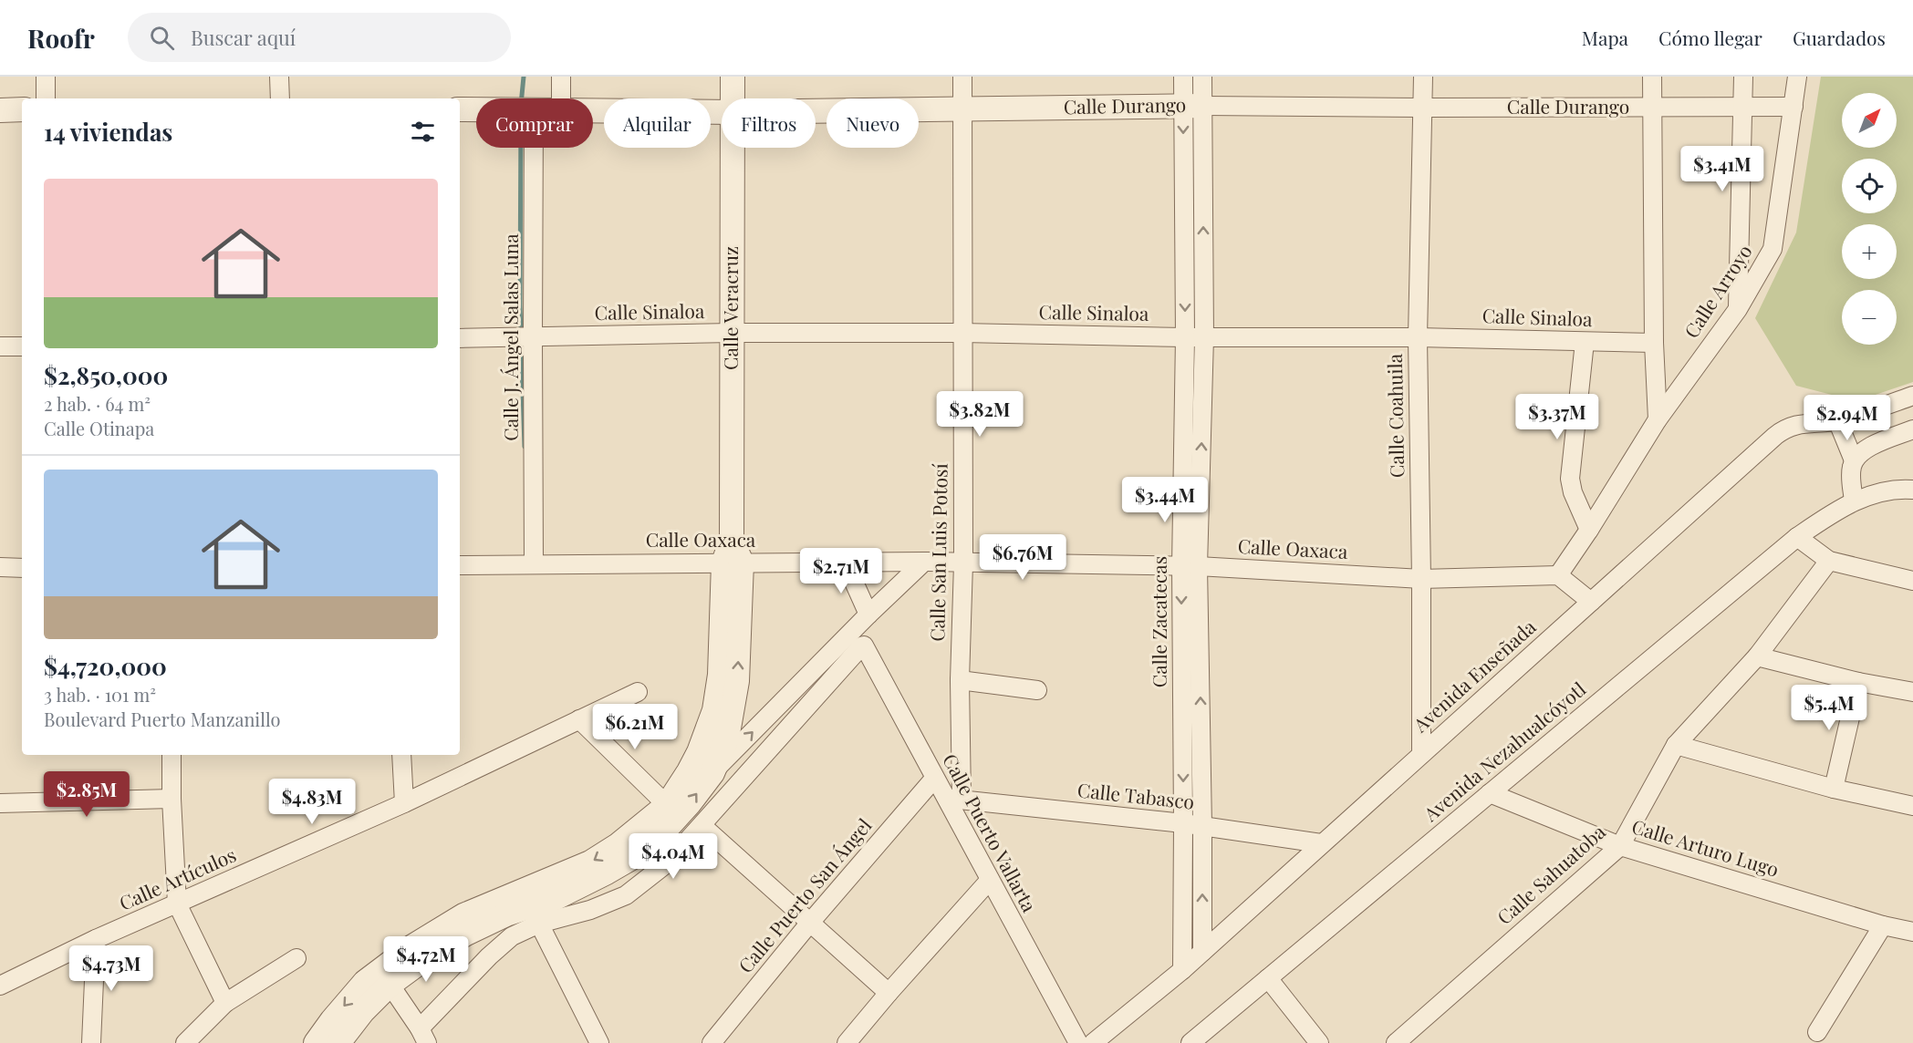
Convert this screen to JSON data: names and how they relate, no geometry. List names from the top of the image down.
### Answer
{
  "streets": {
    "street": [
      "Calle Durango",
      "Calle Arroyo",
      "Calle Veracruz",
      "Calle Sinaloa",
      "Calle J. Ángel Salas Luna",
      "Calle Coahuila",
      "Calle Oaxaca",
      "Calle San Luis Potosí",
      "Calle Zacatecas",
      "Avenida Enseñada",
      "Avenida Nezahualcóyotl",
      "Calle Tabasco",
      "Calle Puerto Vallarta",
      "Calle Arturo Lugo",
      "Calle Sahuatoba",
      "Calle Artículos",
      "Calle Puerto San Ángel"
    ]
  },
  "crossings": [
    ["Calle Durango", "Calle Arroyo"],
    ["Calle Durango", "Calle Coahuila"],
    ["Calle Durango", "Calle San Luis Potosí"],
    ["Calle Durango", "Calle Zacatecas"],
    ["Calle Arroyo", "Calle Oaxaca"],
    ["Calle Veracruz", "Calle Sinaloa"],
    ["Calle Veracruz", "Calle Oaxaca"],
    ["Calle Sinaloa", "Calle J. Ángel Salas Luna"],
    ["Calle Sinaloa", "Calle Coahuila"],
    ["Calle Sinaloa", "Calle San Luis Potosí"],
    ["Calle Sinaloa", "Calle Zacatecas"],
    ["Calle J. Ángel Salas Luna", "Calle Oaxaca"],
    ["Calle Coahuila", "Calle Oaxaca"],
    ["Calle Coahuila", "Avenida Enseñada"],
    ["Calle Oaxaca", "Calle San Luis Potosí"],
    ["Calle Oaxaca", "Calle Zacatecas"],
    ["Calle San Luis Potosí", "Calle Tabasco"],
    ["Calle San Luis Potosí", "Calle Puerto Vallarta"],
    ["Calle Zacatecas", "Avenida Enseñada"],
    ["Calle Zacatecas", "Calle Tabasco"],
    ["Avenida Enseñada", "Calle Tabasco"],
    ["Avenida Nezahualcóyotl", "Calle Arturo Lugo"],
    ["Calle Tabasco", "Calle Puerto Vallarta"],
    ["Calle Puerto Vallarta", "Calle Puerto San Ángel"],
    ["Calle Arturo Lugo", "Calle Sahuatoba"]
  ],
  "north": "top right",
  "page": {
    "header": "Roofr",
    "search": "Buscar aquí",
    "nav": ["Mapa", "Cómo llegar", "Guardados"],
    "map_buttons": ["+", "−"],
    "chip": [
      "Comprar",
      "Alquilar",
      "Filtros",
      "Nuevo"
    ],
    "heading": "14 viviendas",
    "price": [
      "$3.41M",
      "$3.82M",
      "$3.37M",
      "$2.94M",
      "$3.44M",
      "$6.76M",
      "$2.71M",
      "$5.4M",
      "$6.21M",
      "$2.85M",
      "$4.83M",
      "$4.04M",
      "$4.72M",
      "$4.73M"
    ],
    "list": [
      {
        "name": "$2,850,000",
        "note": "2 hab. · 64 m² · Calle Otinapa"
      },
      {
        "name": "$4,720,000",
        "note": "3 hab. · 101 m² · Boulevard Puerto Manzanillo"
      }
    ]
  }
}
